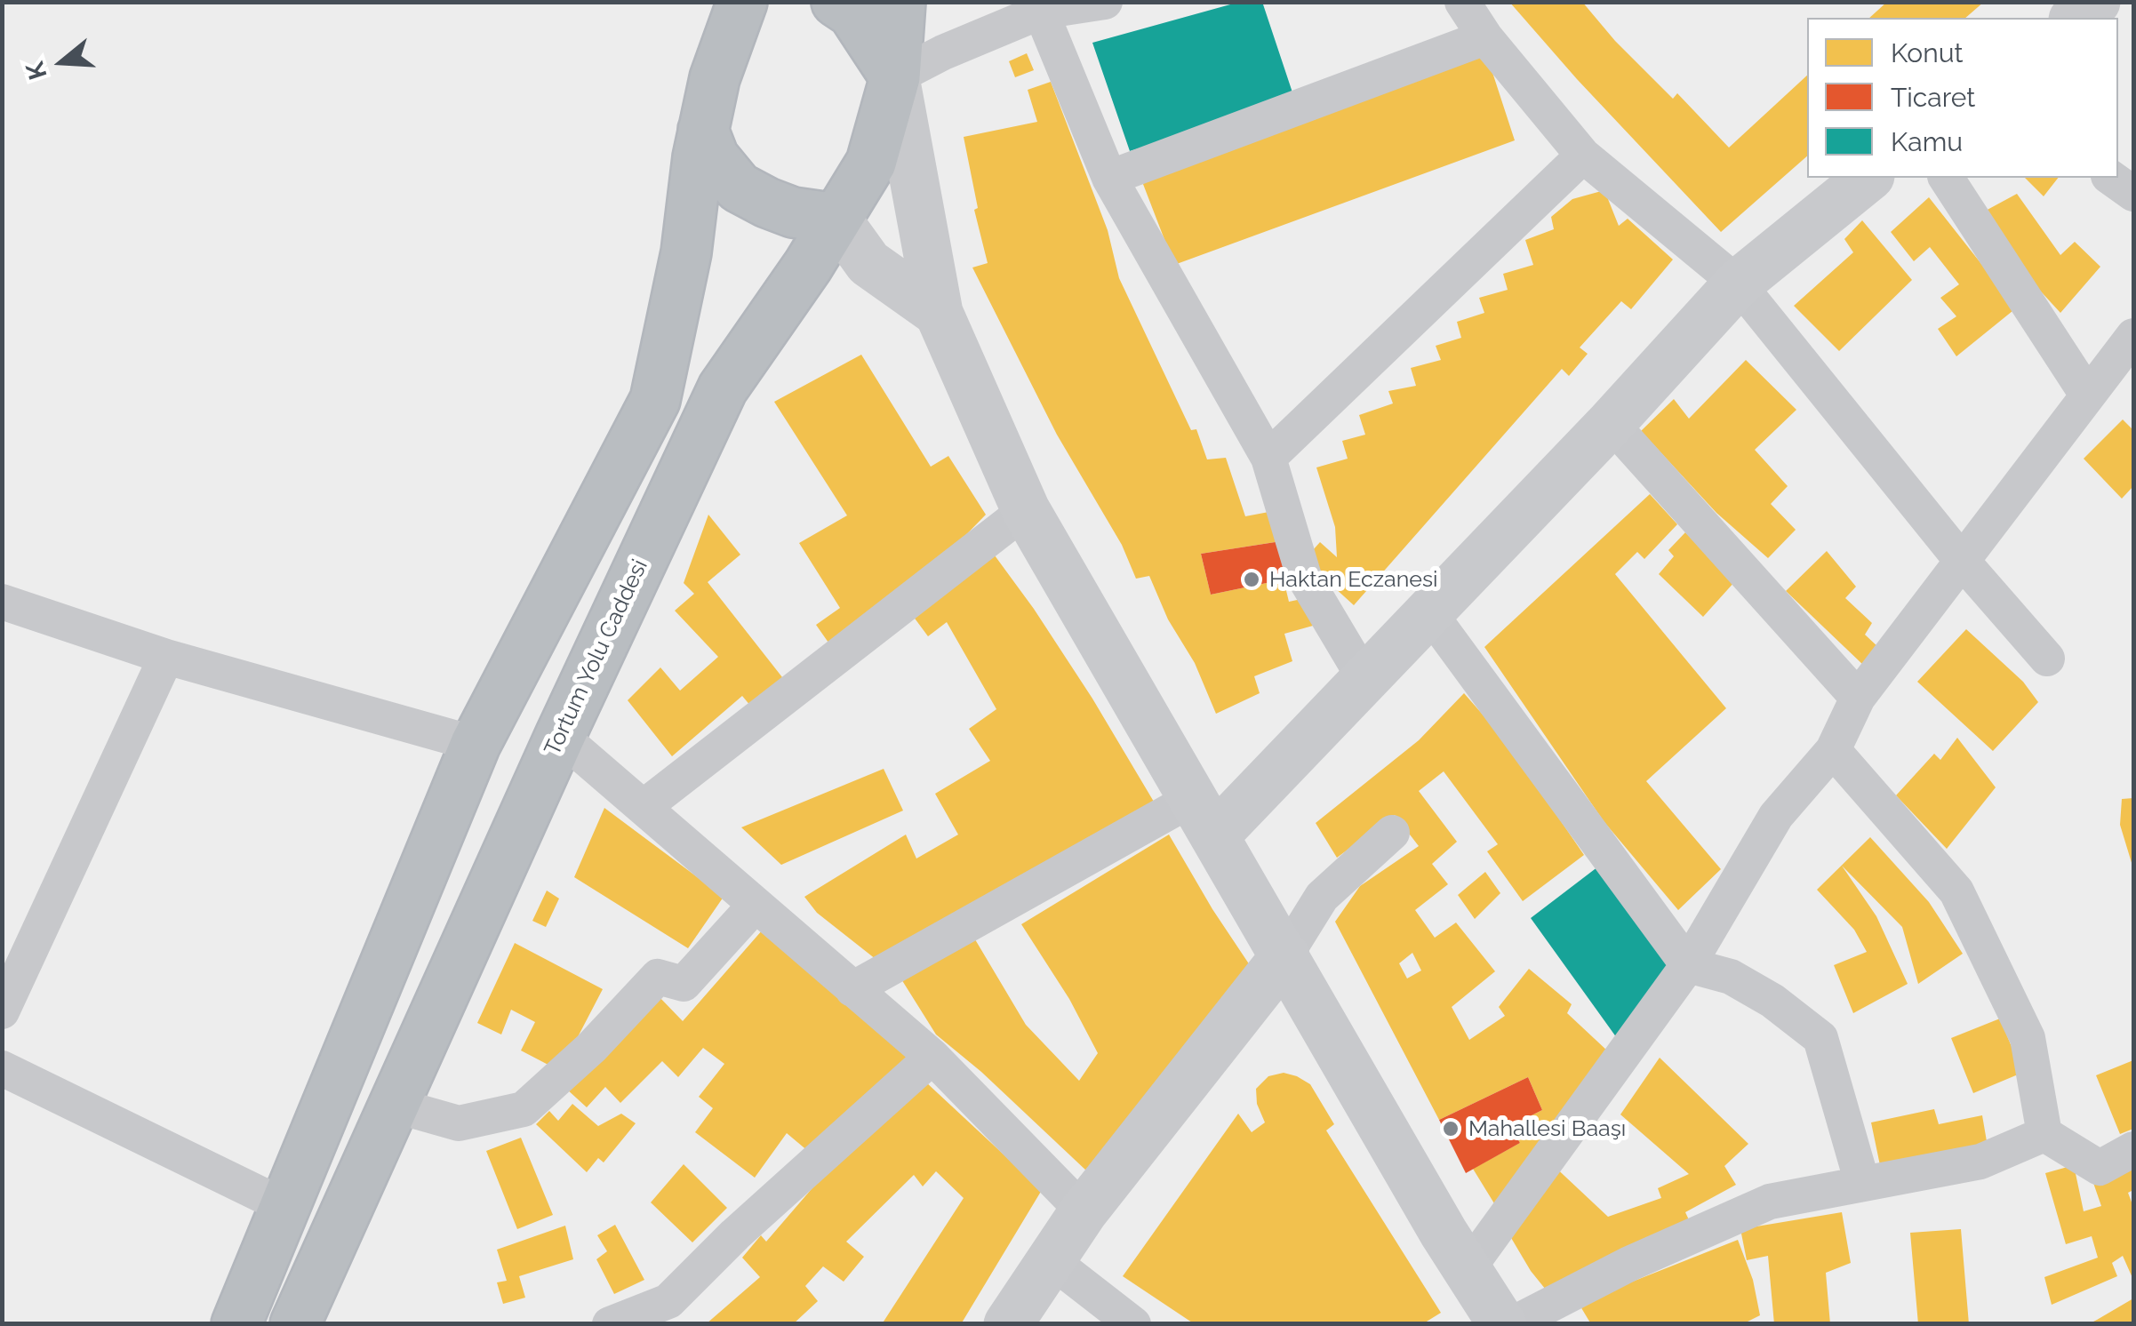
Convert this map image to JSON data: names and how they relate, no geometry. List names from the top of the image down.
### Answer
{
  "streets": {
    "highway": ["Tortum Yolu Caddesi"]
  },
  "places": ["Haktan Eczanesi", "Mahallesi Baaşı"],
  "legend": ["Konut", "Ticaret", "Kamu"],
  "north": "left"
}
